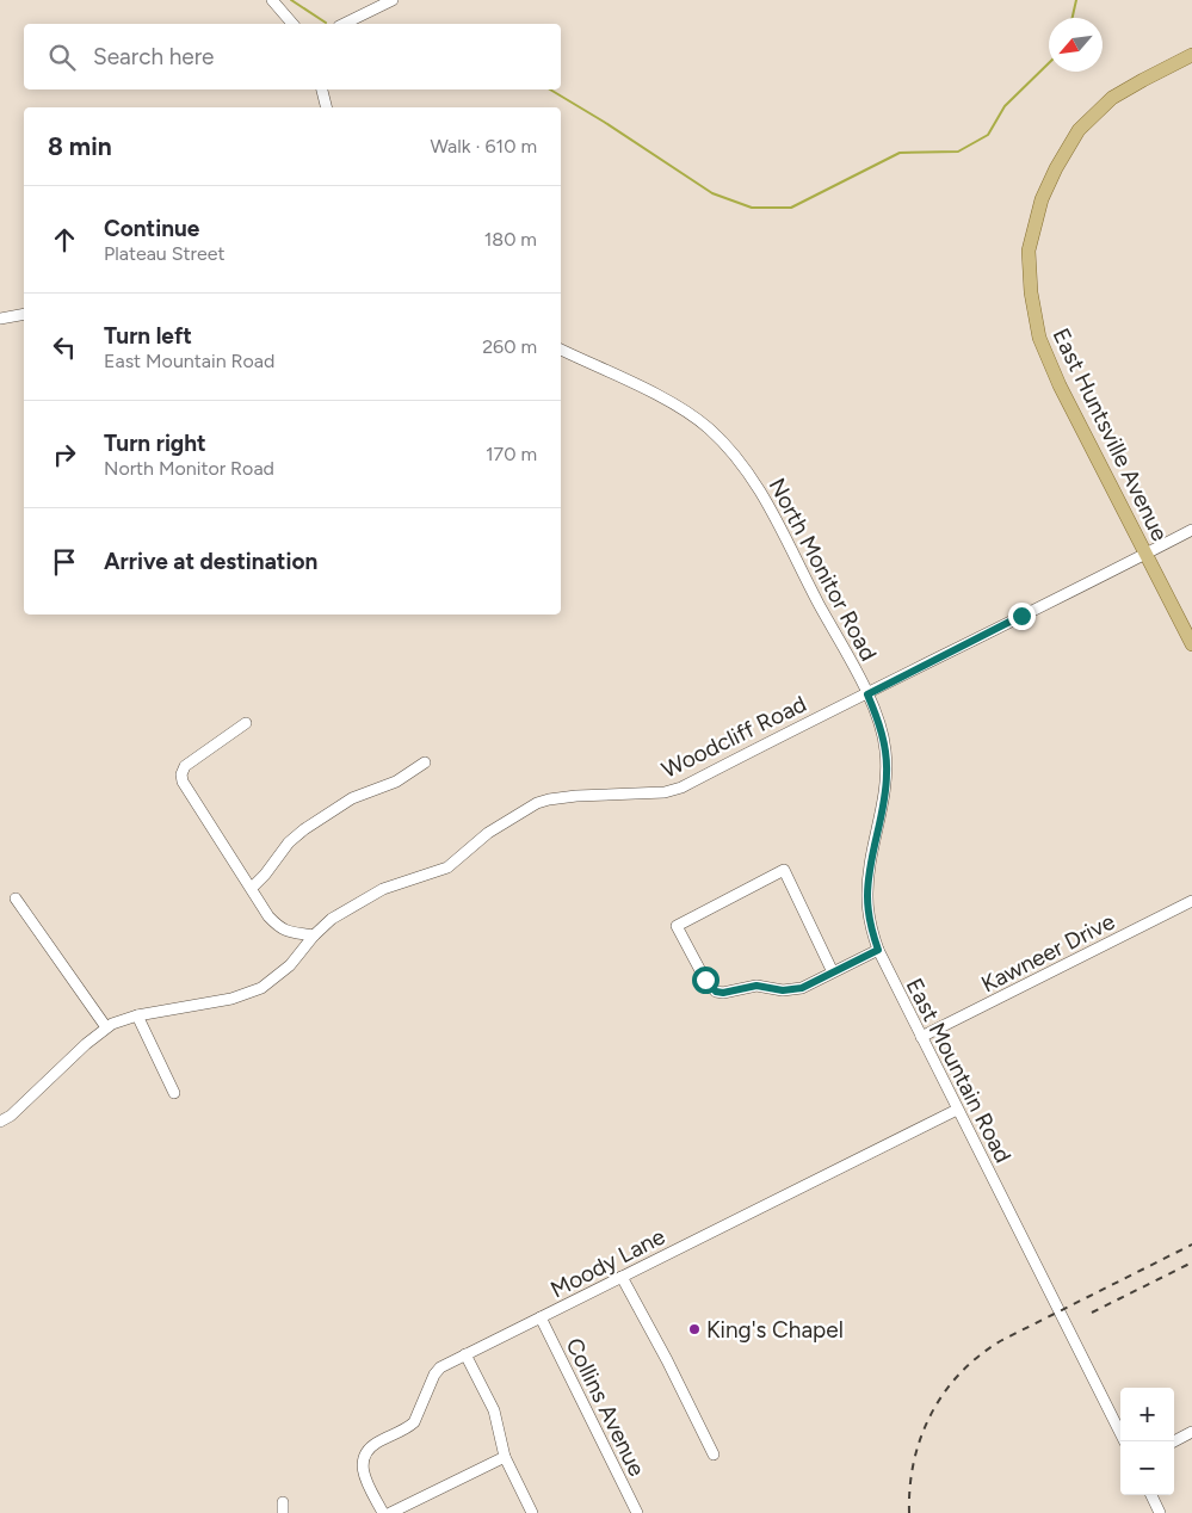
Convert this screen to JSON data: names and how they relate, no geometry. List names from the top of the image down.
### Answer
{
  "streets": {
    "main road": ["East Huntsville Avenue"],
    "street": [
      "North Monitor Road",
      "Woodcliff Road",
      "Kawneer Drive",
      "East Mountain Road",
      "Moody Lane",
      "Collins Avenue"
    ]
  },
  "crossings": [
    ["East Huntsville Avenue", "North Monitor Road"],
    ["North Monitor Road", "Woodcliff Road"],
    ["North Monitor Road", "East Mountain Road"],
    ["Woodcliff Road", "East Mountain Road"],
    ["Kawneer Drive", "East Mountain Road"],
    ["East Mountain Road", "Moody Lane"],
    ["Moody Lane", "Collins Avenue"]
  ],
  "places": ["King's Chapel"],
  "north": "bottom left",
  "page": {
    "search": "Search here",
    "heading": ["8 min", "Walk · 610 m"],
    "list": [
      ["Continue", "Plateau Street", "180 m"],
      ["Turn left", "East Mountain Road", "260 m"],
      ["Turn right", "North Monitor Road", "170 m"],
      "Arrive at destination"
    ],
    "map_buttons": ["+", "−"]
  }
}
